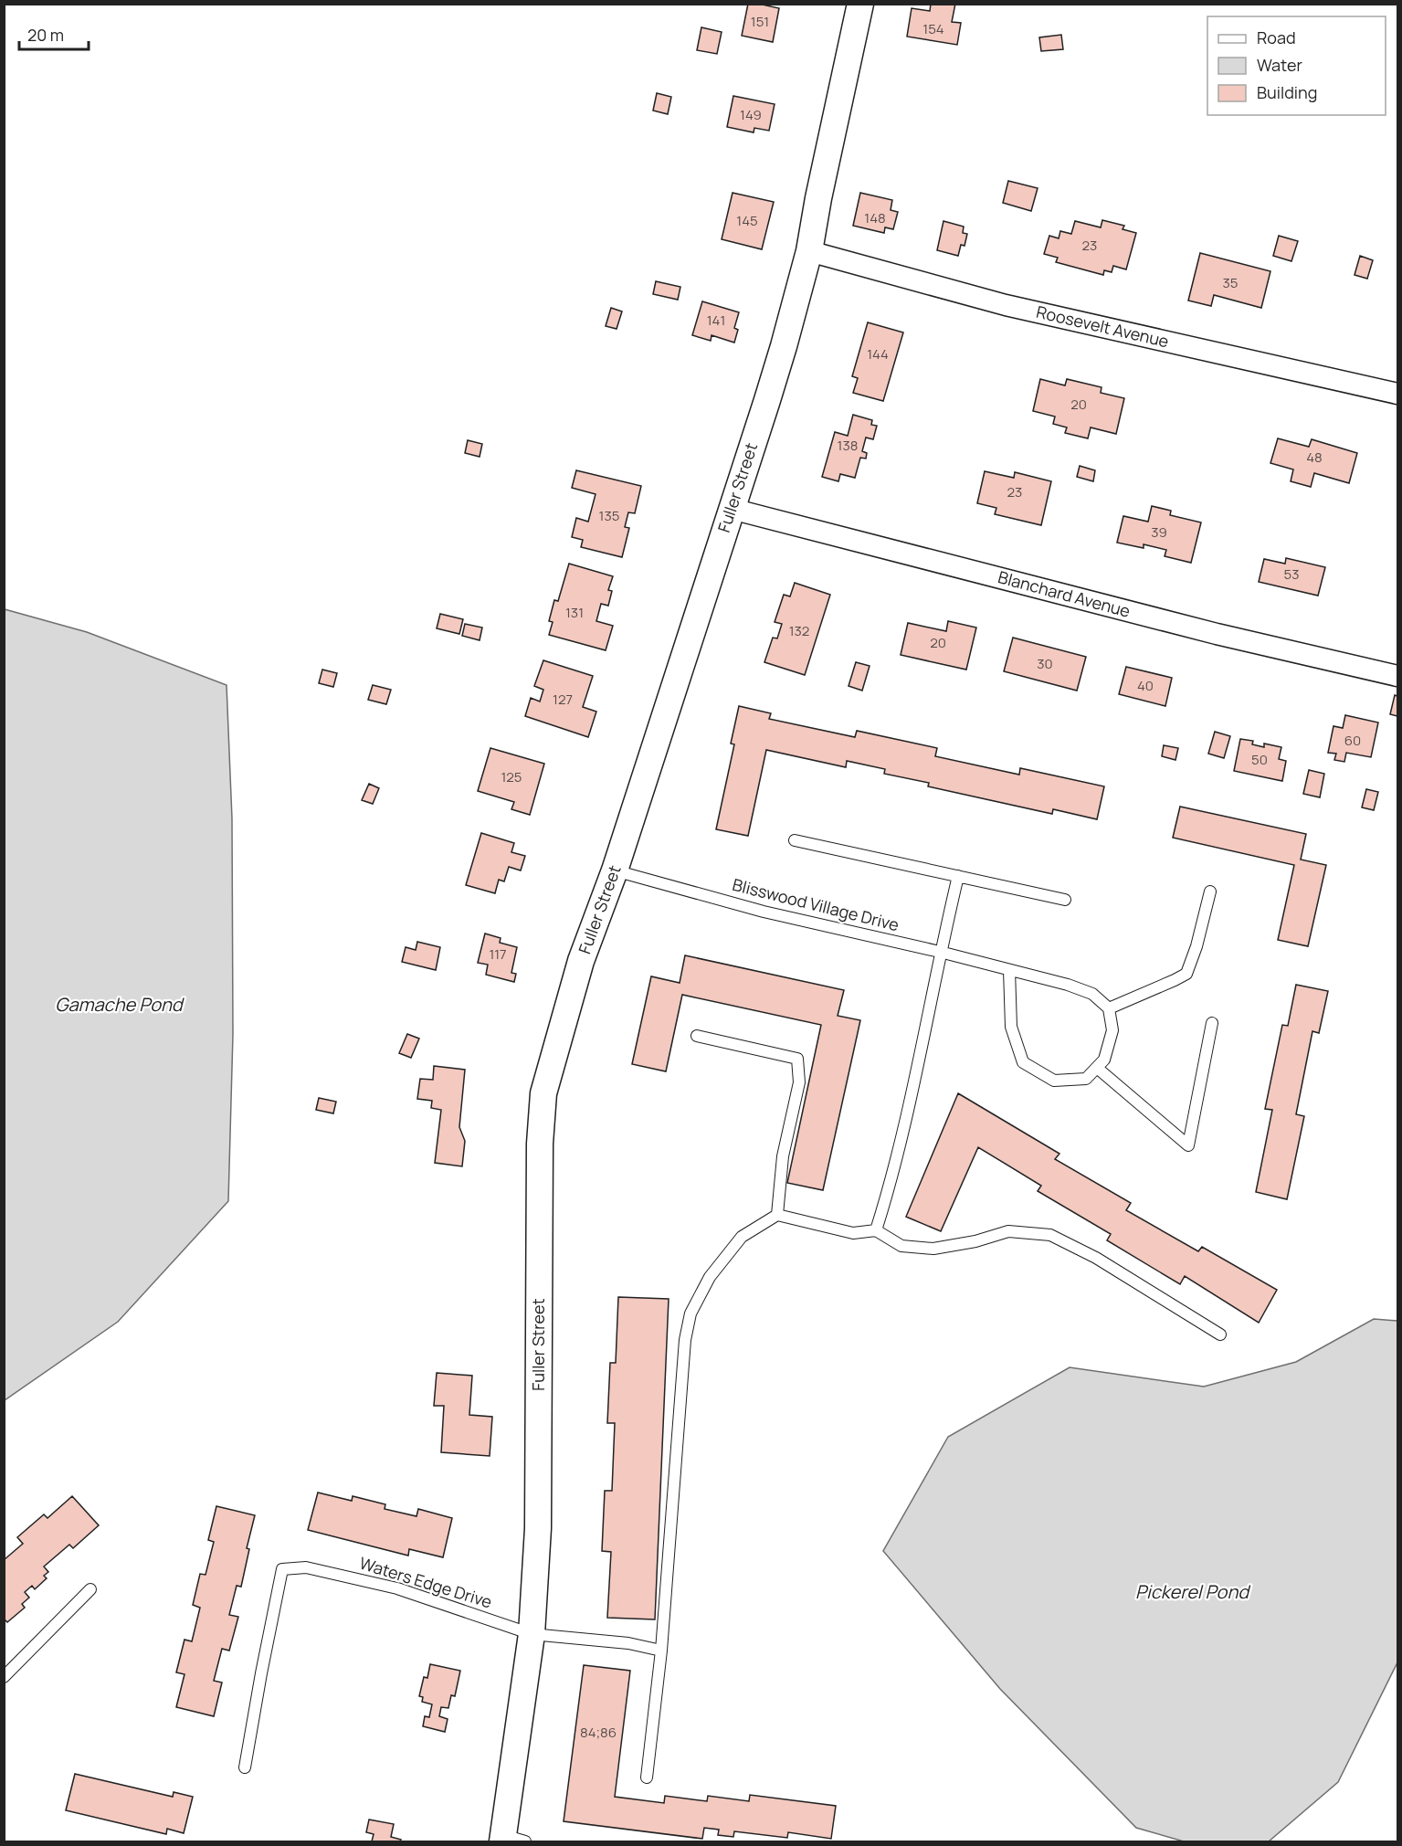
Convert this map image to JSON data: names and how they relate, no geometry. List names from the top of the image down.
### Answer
{
  "streets": {
    "street": ["Roosevelt Avenue", "Fuller Street", "Blanchard Avenue"],
    "lane": ["Blisswood Village Drive", "Waters Edge Drive"]
  },
  "crossings": [
    ["Roosevelt Avenue", "Fuller Street"],
    ["Fuller Street", "Blanchard Avenue"],
    ["Fuller Street", "Blisswood Village Drive"],
    ["Fuller Street", "Waters Edge Drive"]
  ],
  "water": ["Gamache Pond", "Pickerel Pond"],
  "house_numbers": [
    "151",
    "154",
    "149",
    "148",
    "145",
    "23",
    "35",
    "141",
    "144",
    "20",
    "138",
    "48",
    "23",
    "135",
    "39",
    "53",
    "131",
    "132",
    "20",
    "30",
    "40",
    "127",
    "60",
    "50",
    "125",
    "117",
    "84;86"
  ],
  "legend": ["Road", "Water", "Building"],
  "scale_bar": "20 m"
}
